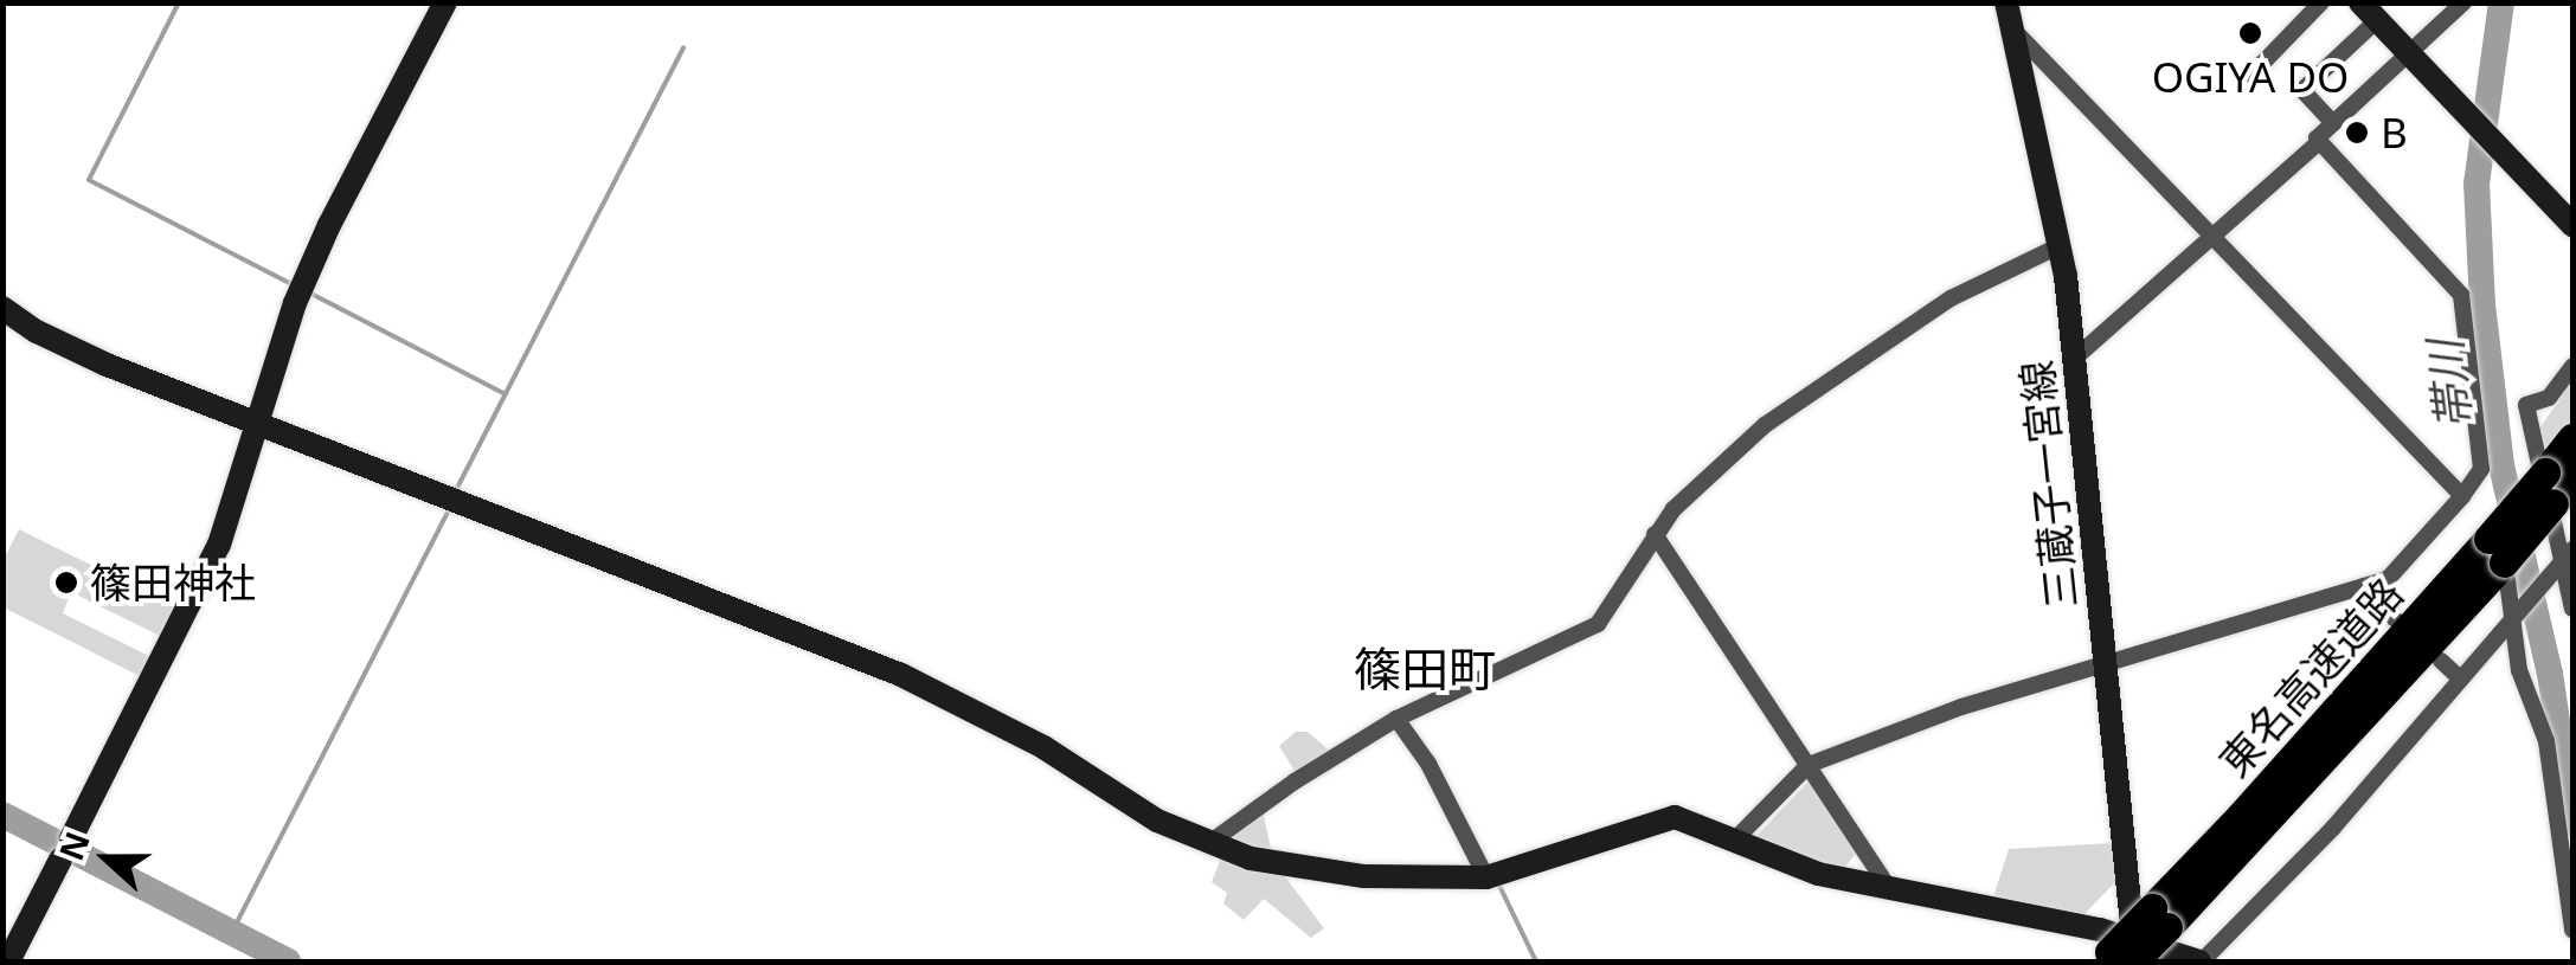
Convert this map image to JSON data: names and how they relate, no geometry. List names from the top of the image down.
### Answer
{
  "streets": {
    "highway": ["東名高速道路"],
    "street": ["三蔵子一宮線"]
  },
  "crossings": [
    ["三蔵子一宮線", "東名高速道路"]
  ],
  "districts": ["篠田町"],
  "water": ["帯川"],
  "places": ["OGIYA DO", "B", "篠田神社"],
  "north": "left"
}
